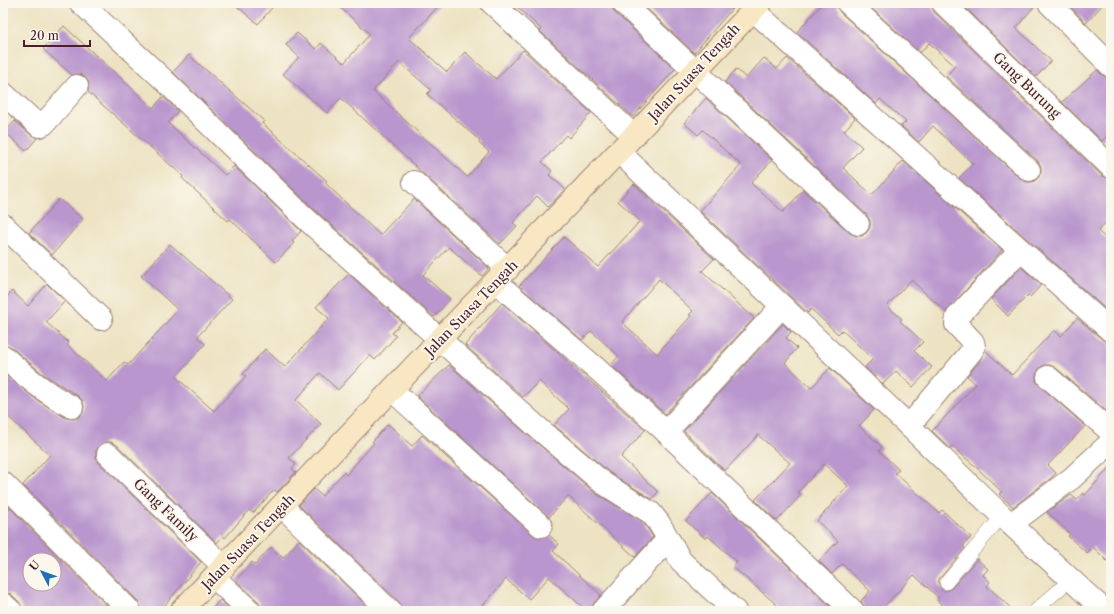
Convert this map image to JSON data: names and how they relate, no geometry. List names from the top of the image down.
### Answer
{
  "streets": {
    "street": ["Jalan Suasa Tengah", "Gang Burung", "Gang Family"]
  },
  "crossings": [
    ["Jalan Suasa Tengah", "Gang Family"]
  ],
  "scale_bar": "20 m",
  "north": "top left"
}
